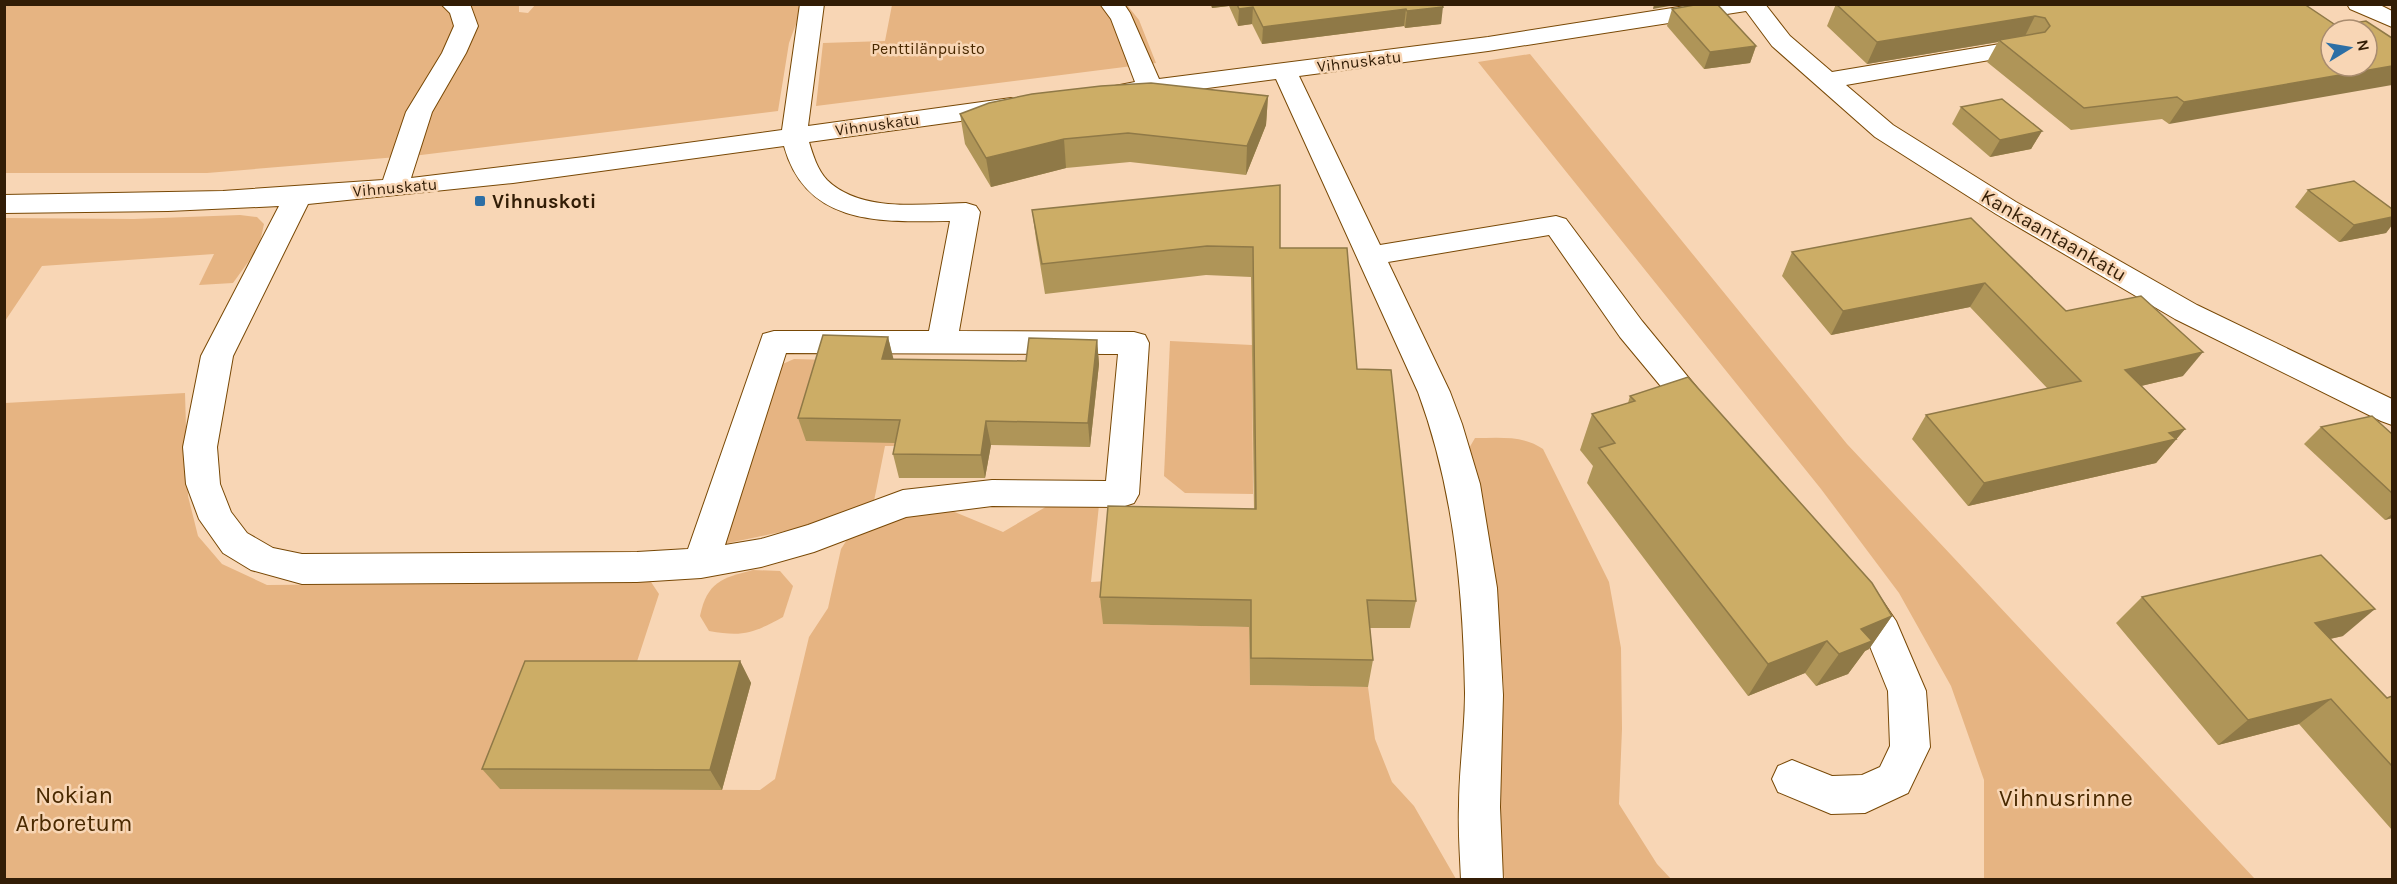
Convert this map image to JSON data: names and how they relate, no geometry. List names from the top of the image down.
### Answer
{
  "streets": {
    "street": ["Vihnuskatu", "Kankaantaankatu"]
  },
  "parks": ["Penttilänpuisto", "Nokian Arboretum", "Vihnusrinne"],
  "places": {
    "transit": ["Vihnuskoti"]
  },
  "north": "right"
}
